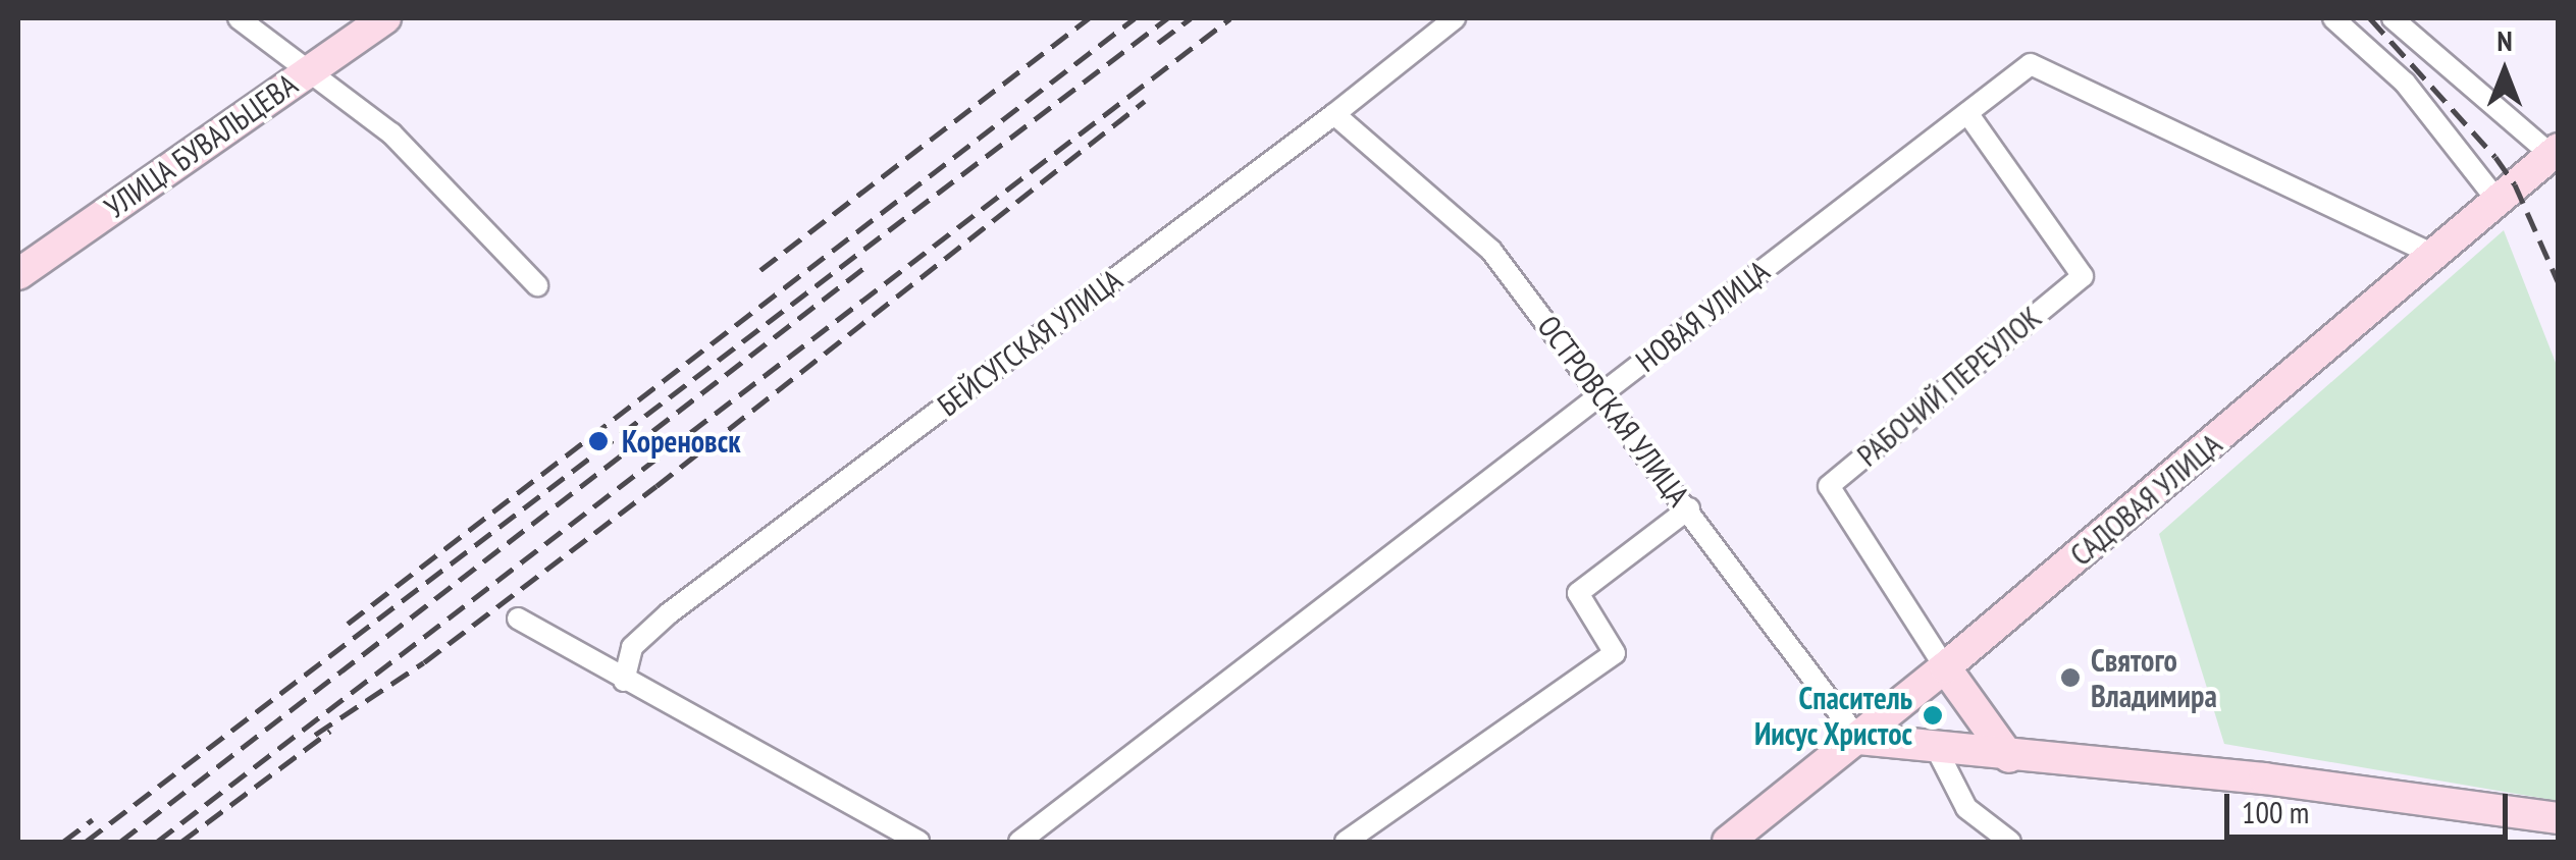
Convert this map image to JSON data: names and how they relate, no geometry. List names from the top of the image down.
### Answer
{
  "streets": {
    "street": [
      "УЛИЦА БУВАЛЬЦЕВА",
      "НОВАЯ УЛИЦА",
      "БЕЙСУГСКАЯ УЛИЦА",
      "РАБОЧИЙ ПЕРЕУЛОК",
      "ОСТРОВСКАЯ УЛИЦА",
      "САДОВАЯ УЛИЦА"
    ]
  },
  "crossings": [
    ["НОВАЯ УЛИЦА", "РАБОЧИЙ ПЕРЕУЛОК"],
    ["НОВАЯ УЛИЦА", "ОСТРОВСКАЯ УЛИЦА"],
    ["НОВАЯ УЛИЦА", "САДОВАЯ УЛИЦА"],
    ["БЕЙСУГСКАЯ УЛИЦА", "ОСТРОВСКАЯ УЛИЦА"],
    ["РАБОЧИЙ ПЕРЕУЛОК", "САДОВАЯ УЛИЦА"],
    ["ОСТРОВСКАЯ УЛИЦА", "САДОВАЯ УЛИЦА"]
  ],
  "places": ["Кореновск", "Святого Владимира", "Спаситель Иисус Христос"],
  "scale_bar": "100 m",
  "north": "top"
}
